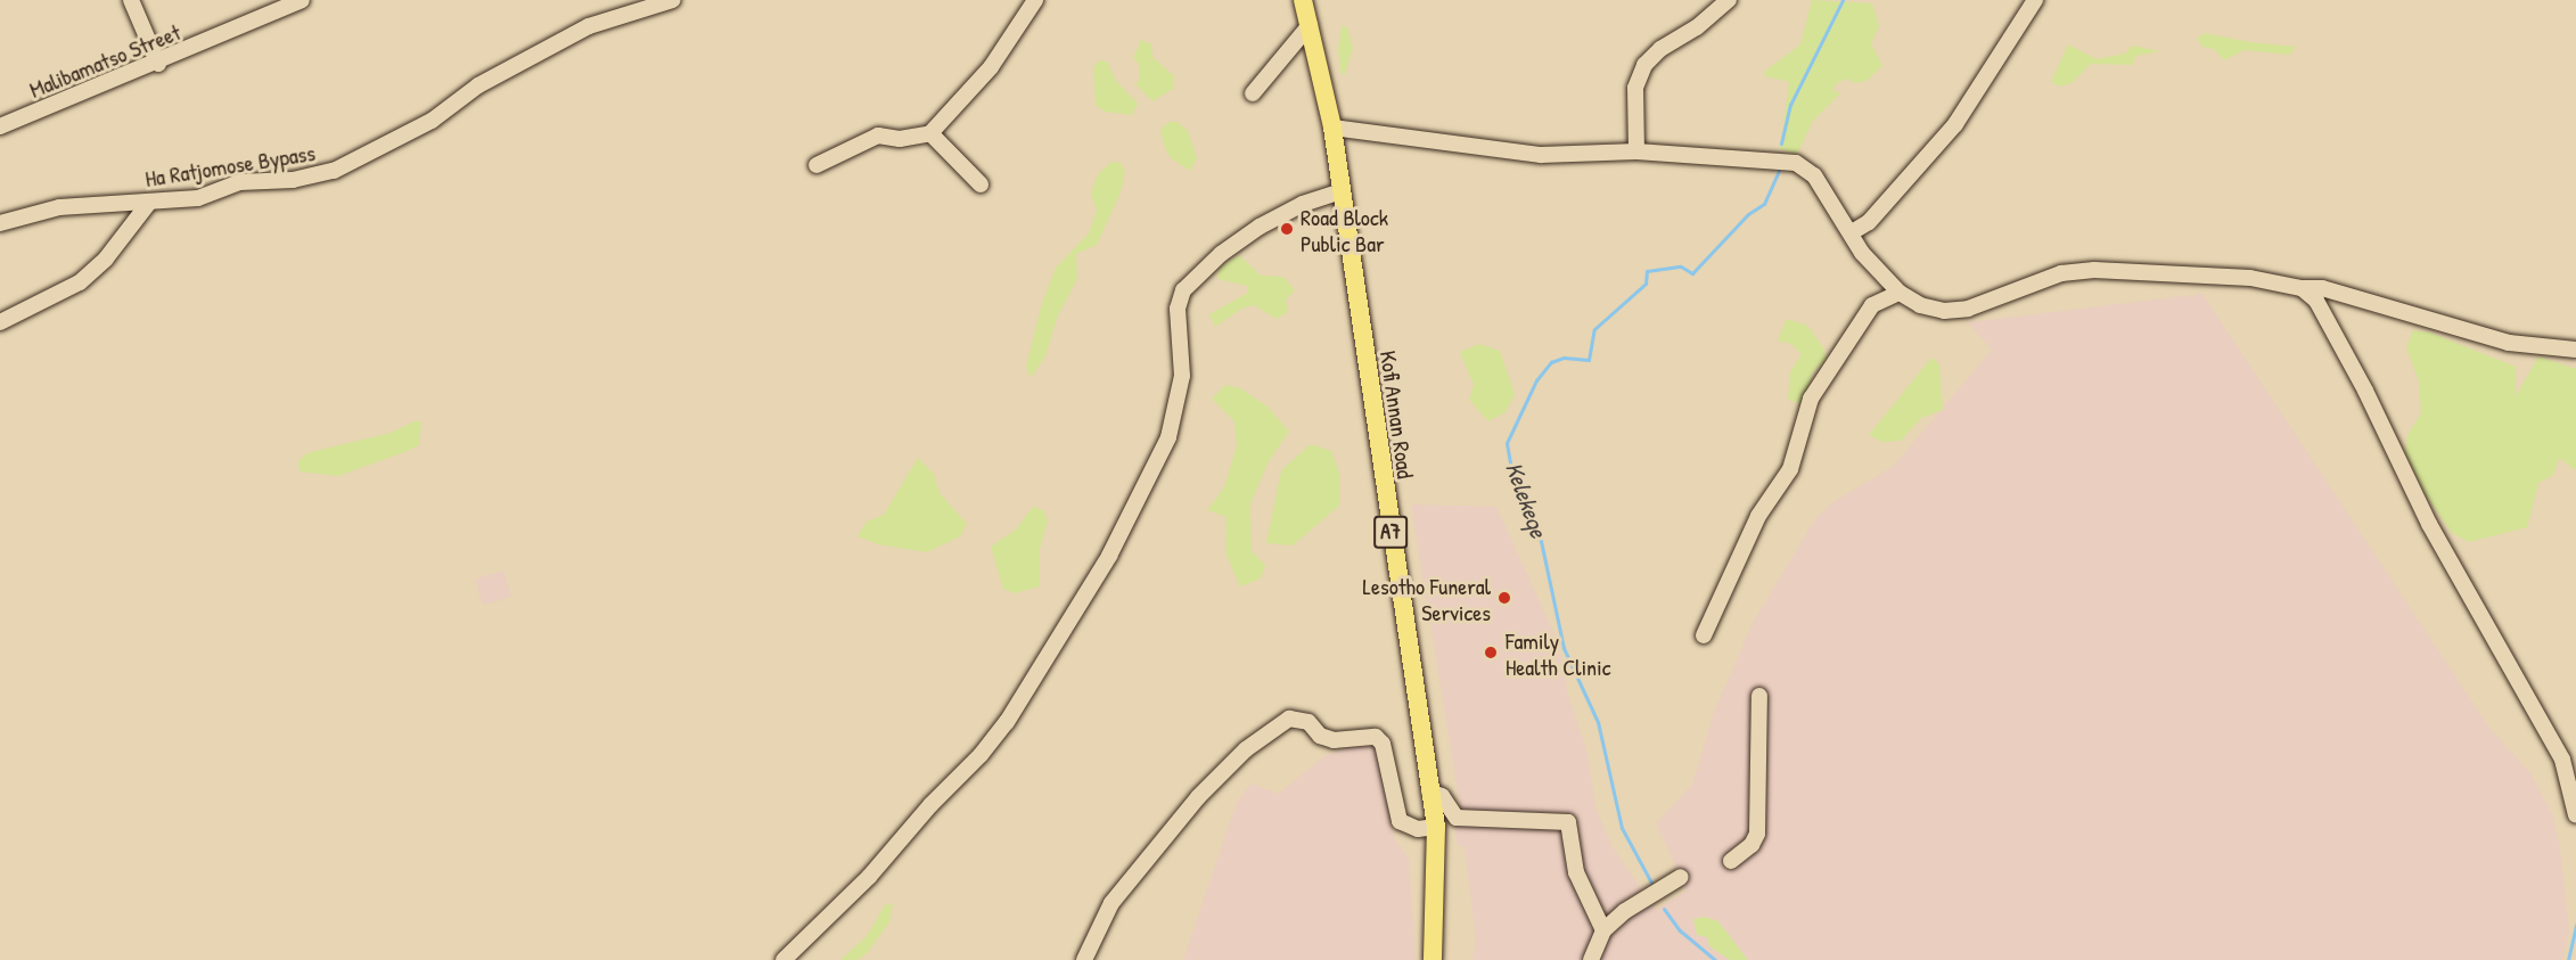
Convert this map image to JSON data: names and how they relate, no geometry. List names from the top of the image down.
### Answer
{
  "streets": {
    "main road": ["Kofi Annan Road", "A7"],
    "street": ["Malibamatso Street", "Ha Ratjomose Bypass"]
  },
  "water": ["Kelekeqe"],
  "places": ["Road Block Public Bar", "Lesotho Funeral Services", "Family Health Clinic"]
}
